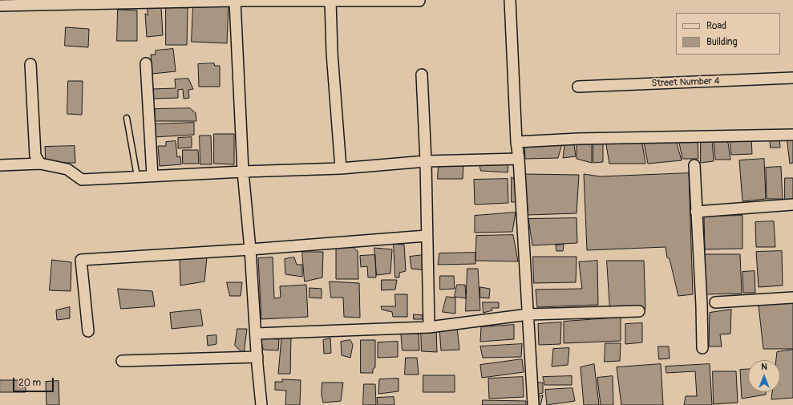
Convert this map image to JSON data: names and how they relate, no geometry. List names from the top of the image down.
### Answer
{
  "streets": {
    "street": ["Street Number 4"]
  },
  "legend": ["Road", "Building"],
  "scale_bar": "20 m",
  "north": "top"
}
